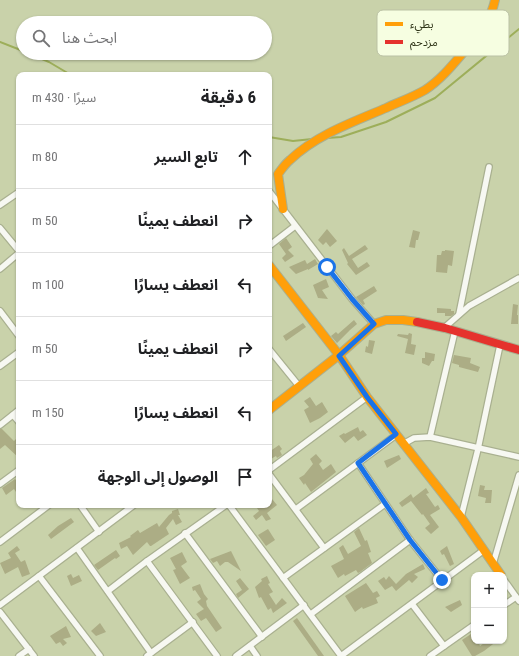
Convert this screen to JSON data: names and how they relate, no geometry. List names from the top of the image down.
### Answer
{
  "legend": ["بطيء", "مزدحم"],
  "page": {
    "search": "ابحث هنا",
    "heading": ["6 دقيقة", "سيرًا · 430 m"],
    "list": [
      ["تابع السير", "80 m"],
      ["انعطف يمينًا", "50 m"],
      ["انعطف يسارًا", "100 m"],
      ["انعطف يمينًا", "50 m"],
      ["انعطف يسارًا", "150 m"],
      "الوصول إلى الوجهة"
    ],
    "map_buttons": ["+", "−"]
  }
}
